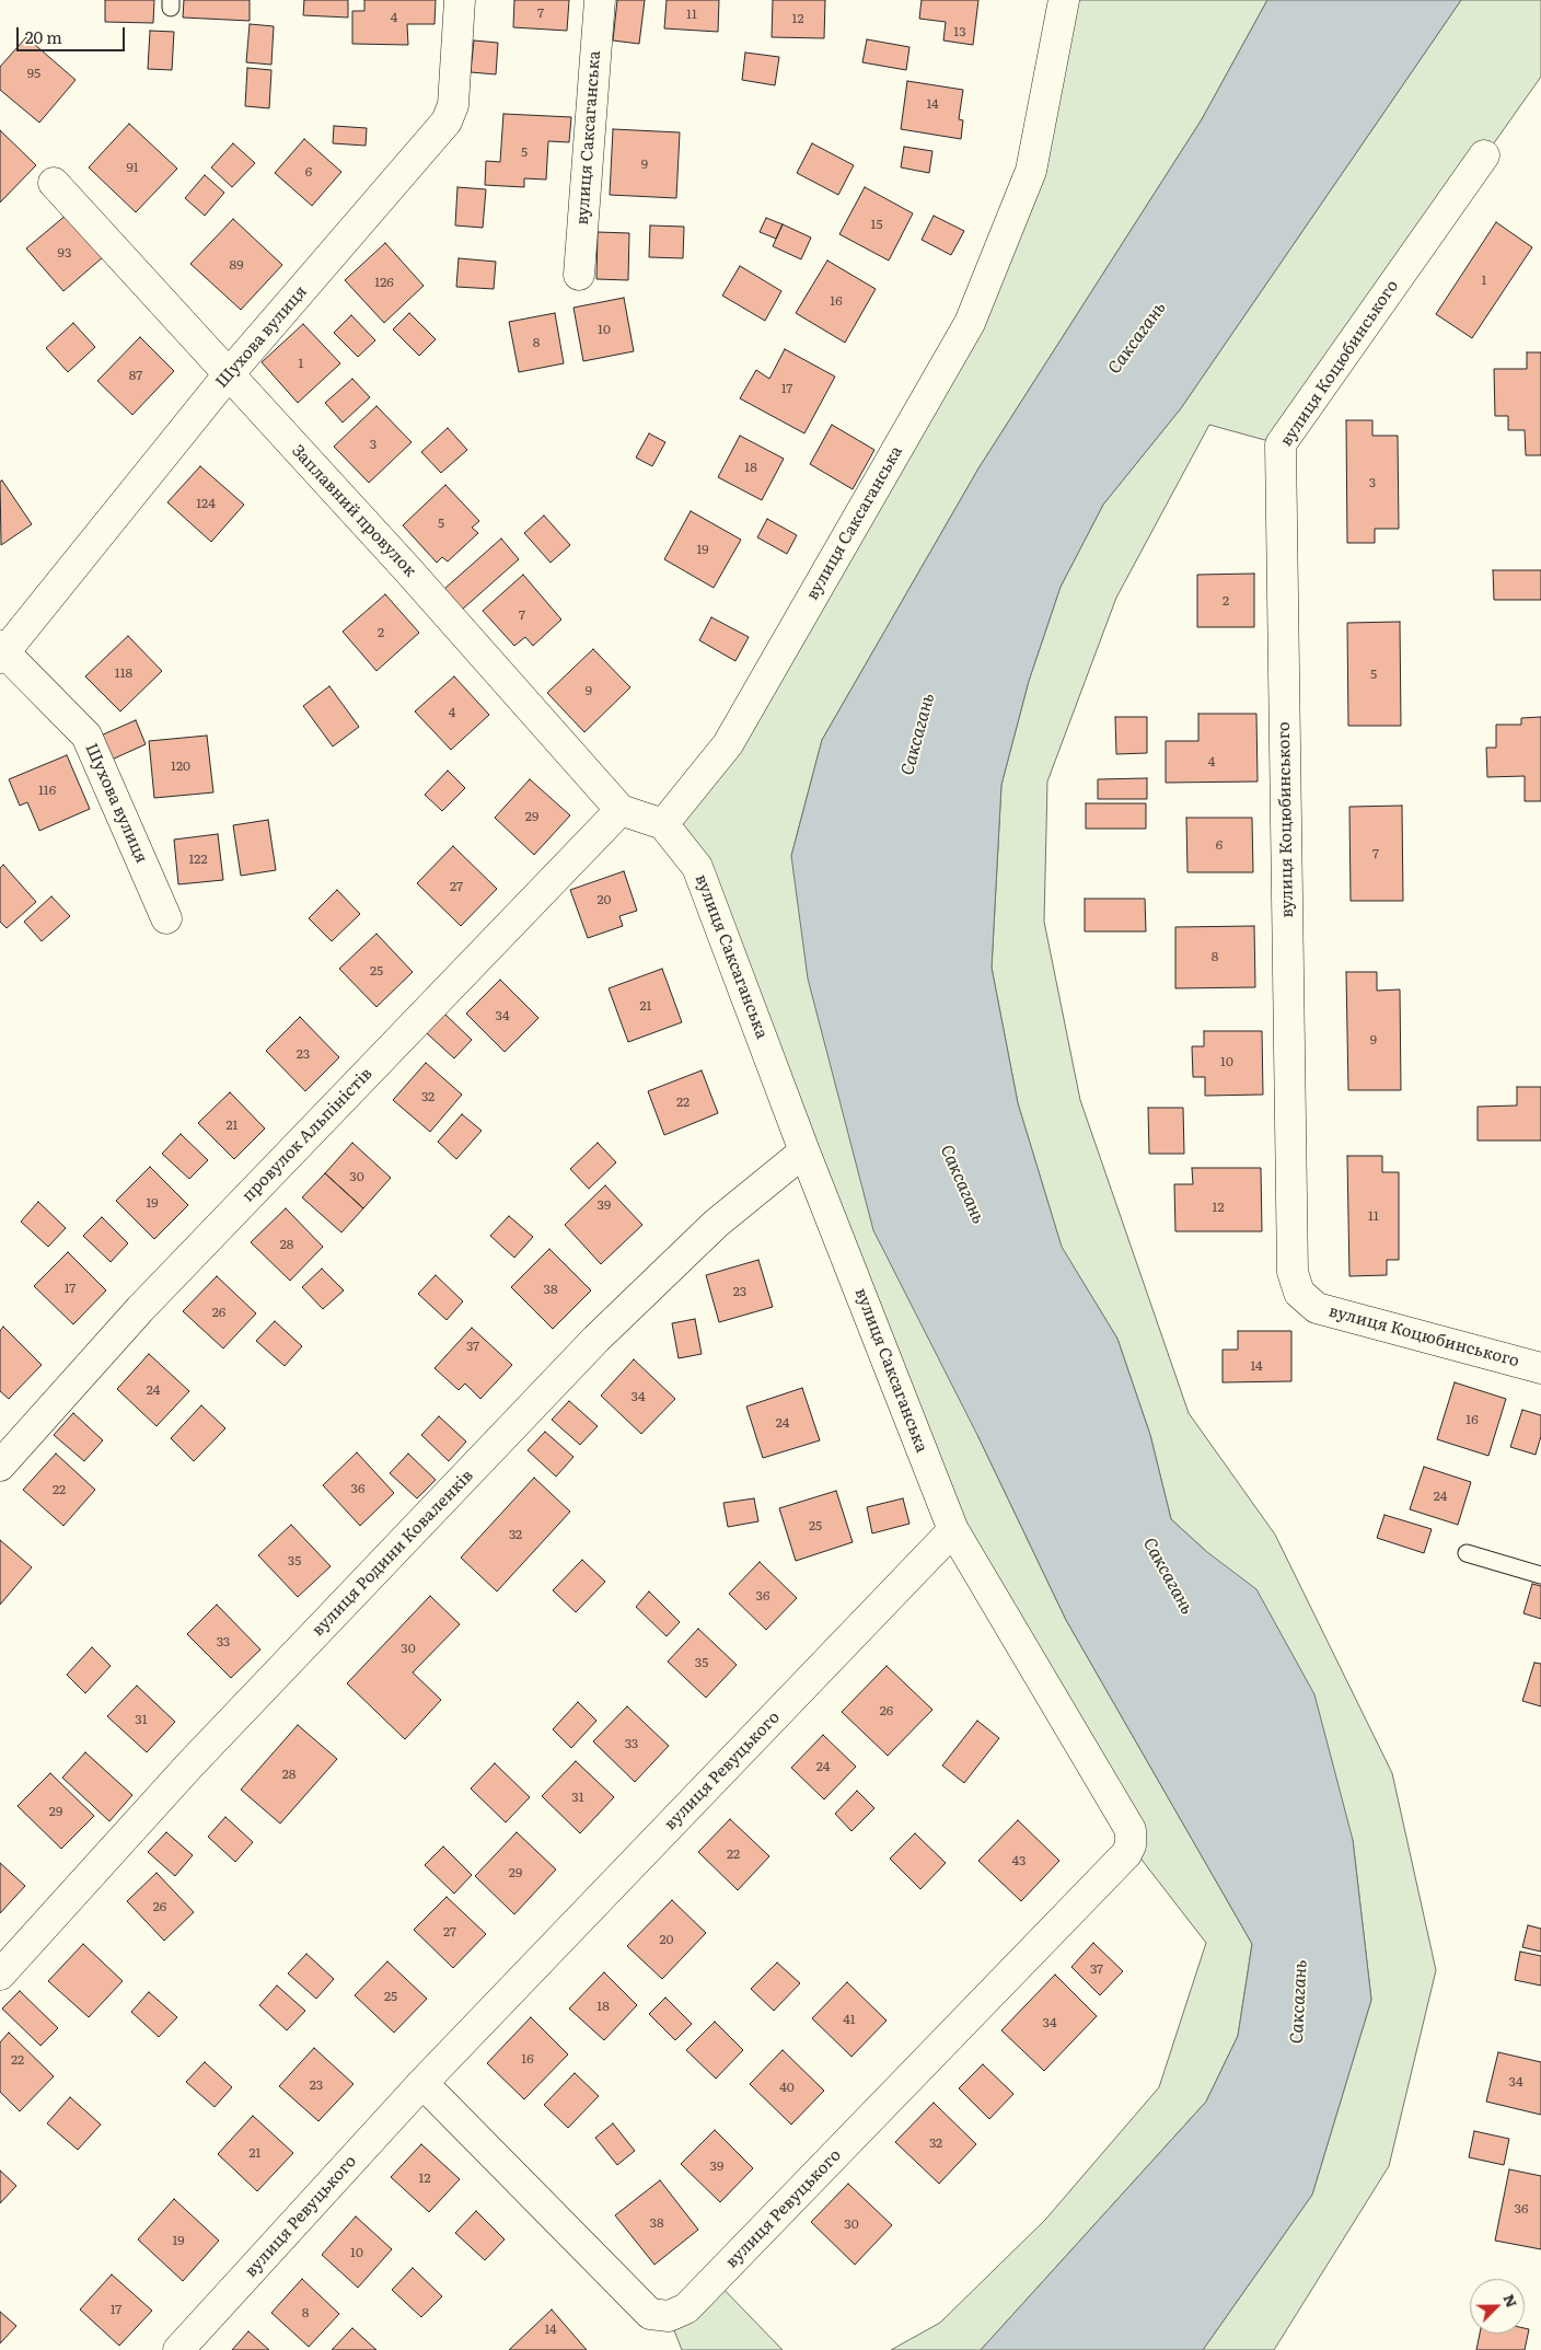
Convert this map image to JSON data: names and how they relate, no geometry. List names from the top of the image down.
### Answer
{
  "streets": {
    "street": [
      "вулиця Саксаганська",
      "Шухова вулиця",
      "вулиця Коцюбинського",
      "Заплавний провулок",
      "провулок Альпіністів",
      "вулиця Родини Коваленків",
      "вулиця Ревуцького"
    ]
  },
  "crossings": [
    ["вулиця Саксаганська", "вулиця Родини Коваленків"],
    ["вулиця Саксаганська", "вулиця Ревуцького"],
    ["Шухова вулиця", "Заплавний провулок"],
    ["Заплавний провулок", "провулок Альпіністів"]
  ],
  "water": ["Саксагань"],
  "house_numbers": [
    "7",
    "11",
    "4",
    "12",
    "13",
    "95",
    "14",
    "5",
    "9",
    "91",
    "6",
    "15",
    "93",
    "89",
    "1",
    "126",
    "16",
    "10",
    "8",
    "1",
    "87",
    "17",
    "3",
    "18",
    "3",
    "124",
    "5",
    "19",
    "2",
    "7",
    "2",
    "118",
    "5",
    "9",
    "4",
    "4",
    "120",
    "116",
    "29",
    "6",
    "7",
    "122",
    "27",
    "20",
    "8",
    "25",
    "21",
    "34",
    "9",
    "23",
    "10",
    "32",
    "22",
    "21",
    "30",
    "19",
    "39",
    "12",
    "11",
    "28",
    "17",
    "38",
    "23",
    "26",
    "37",
    "14",
    "24",
    "34",
    "16",
    "24",
    "36",
    "22",
    "24",
    "25",
    "32",
    "35",
    "36",
    "33",
    "30",
    "35",
    "26",
    "31",
    "33",
    "24",
    "28",
    "31",
    "29",
    "22",
    "43",
    "29",
    "26",
    "27",
    "20",
    "37",
    "25",
    "18",
    "41",
    "34",
    "16",
    "22",
    "34",
    "23",
    "40",
    "32",
    "21",
    "39",
    "12",
    "36",
    "38",
    "30",
    "19",
    "10",
    "17",
    "8",
    "14"
  ],
  "scale_bar": "20 m",
  "north": "top right"
}
